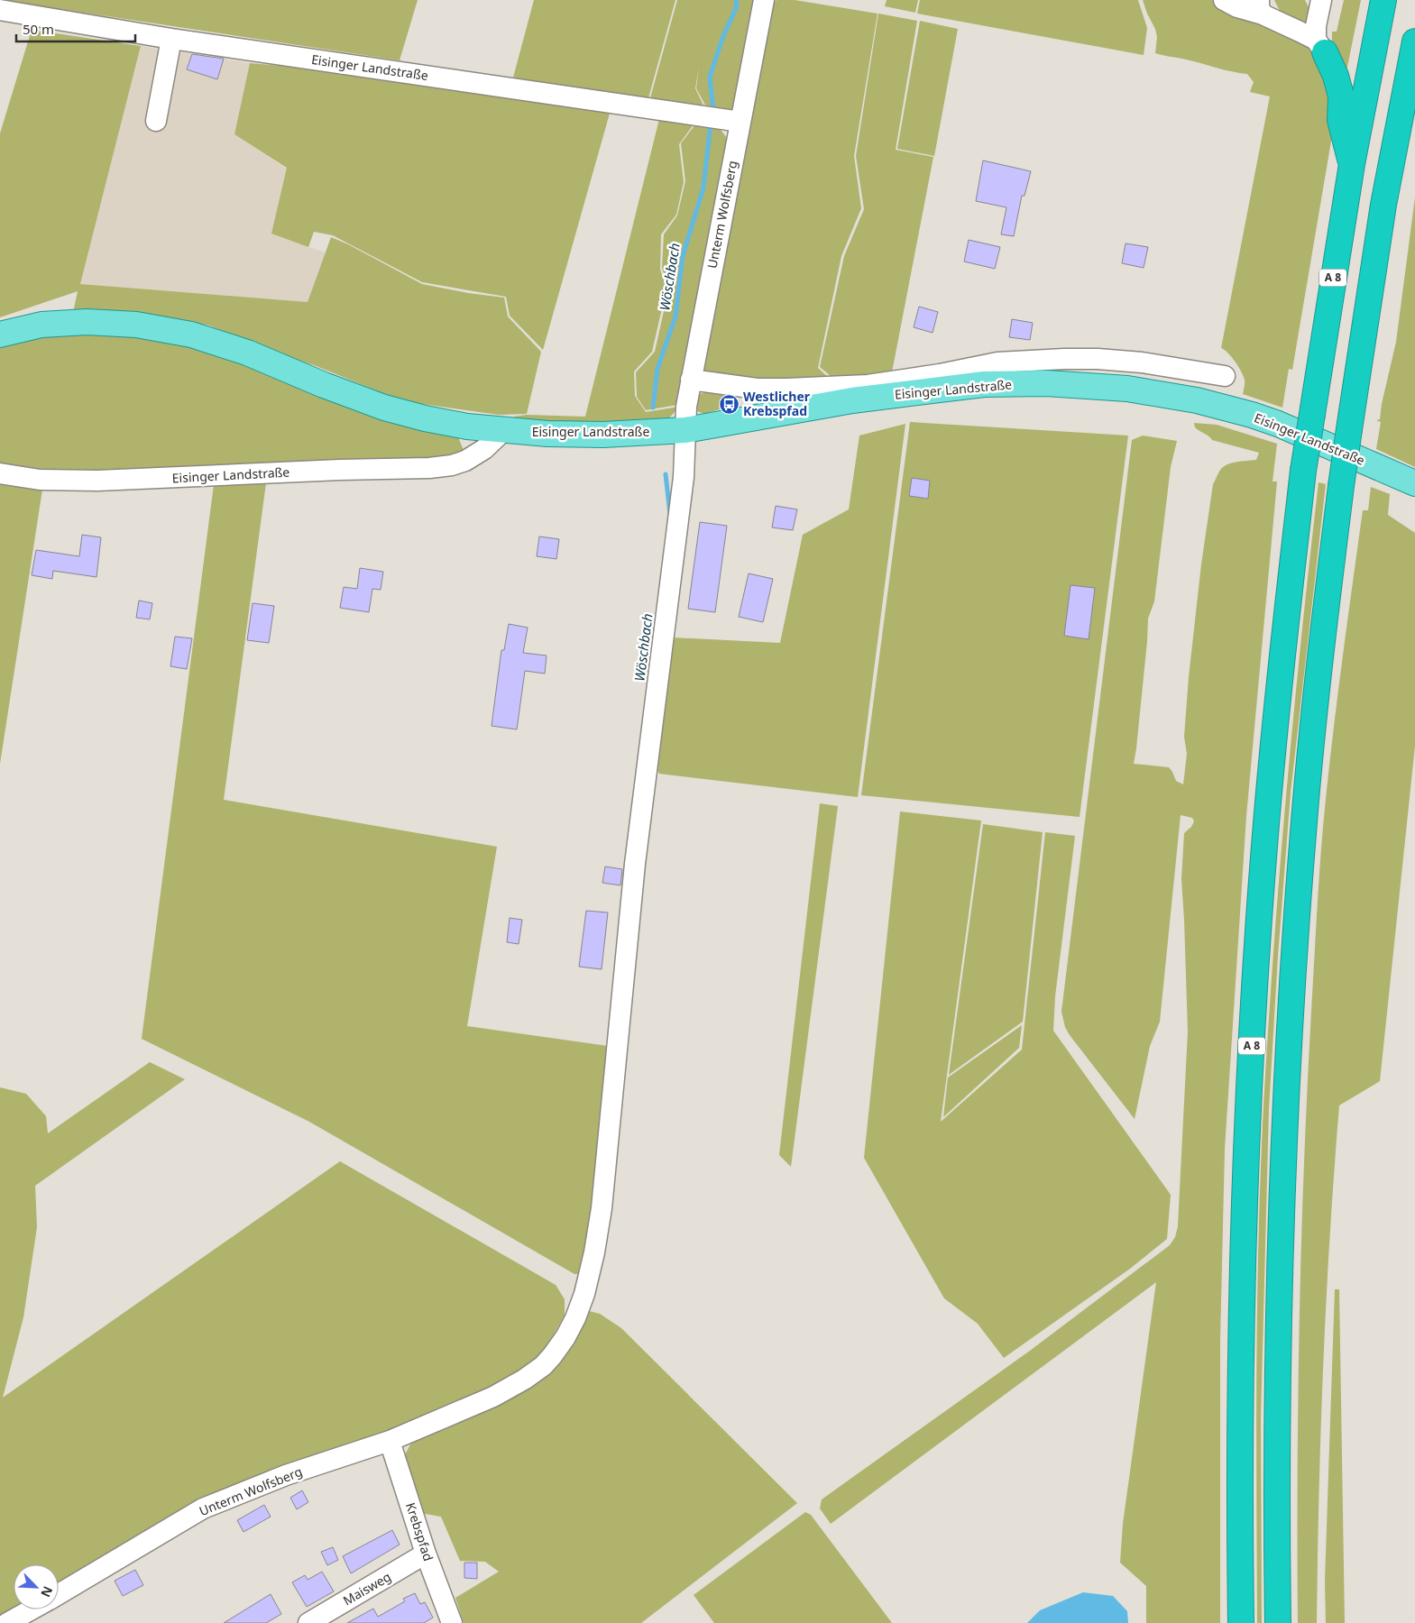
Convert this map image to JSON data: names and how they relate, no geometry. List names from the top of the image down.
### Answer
{
  "streets": {
    "highway": ["A 8"],
    "main road": ["Eisinger Landstraße"],
    "street": ["Unterm Wolfsberg", "Krebspfad", "Maisweg"]
  },
  "crossings": [
    ["Eisinger Landstraße", "Unterm Wolfsberg"],
    ["Unterm Wolfsberg", "Krebspfad"],
    ["Krebspfad", "Maisweg"]
  ],
  "water": ["Wöschbach"],
  "places": {
    "bus stop": ["Westlicher Krebspfad"]
  },
  "scale_bar": "50 m",
  "north": "bottom right"
}
